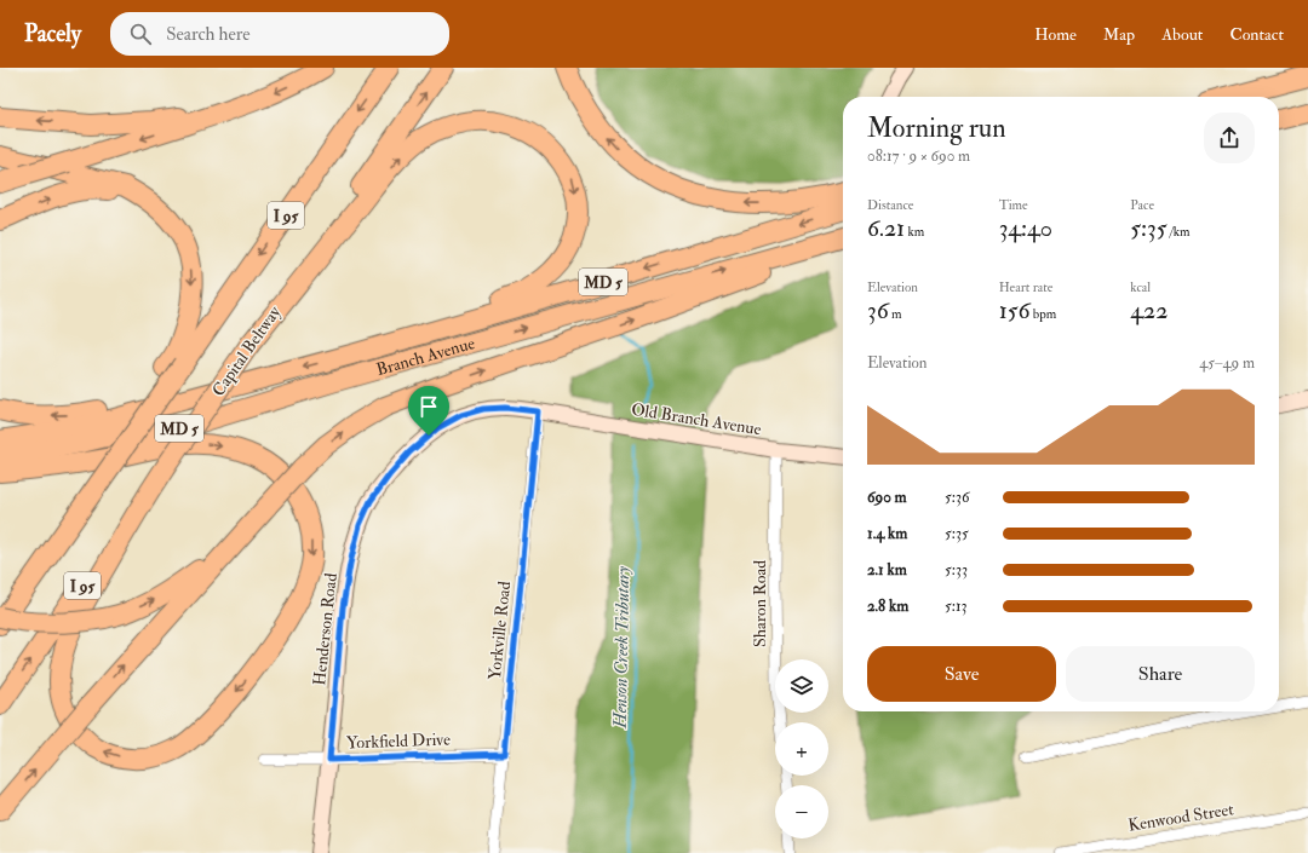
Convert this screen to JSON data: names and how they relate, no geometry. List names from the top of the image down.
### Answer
{
  "streets": {
    "highway": [
      "I 95",
      "MD 5",
      "Capital Beltway",
      "Branch Avenue"
    ],
    "street": [
      "Old Branch Avenue",
      "Sharon Road",
      "Henderson Road",
      "Yorkville Road",
      "Yorkfield Drive",
      "Kenwood Street"
    ]
  },
  "crossings": [
    ["Old Branch Avenue", "Sharon Road"],
    ["Old Branch Avenue", "Henderson Road"],
    ["Old Branch Avenue", "Yorkville Road"],
    ["Henderson Road", "Yorkville Road"],
    ["Henderson Road", "Yorkfield Drive"],
    ["Yorkville Road", "Yorkfield Drive"]
  ],
  "water": ["Henson Creek Tributary"],
  "page": {
    "header": "Pacely",
    "search": "Search here",
    "nav": [
      "Home",
      "Map",
      "About",
      "Contact"
    ],
    "heading": ["Morning run", "08:17 · 9 × 690 m"],
    "stats": [
      ["Distance", "6.21 km"],
      ["Time", "34:40"],
      ["Pace", "5:35 /km"],
      ["Elevation", "36 m"],
      ["Heart rate", "156 bpm"],
      ["kcal", "422"]
    ],
    "chart": ["Elevation", "45–49 m"],
    "list": [
      {
        "name": "690 m",
        "note": "5:36"
      },
      {
        "name": "1.4 km",
        "note": "5:35"
      },
      {
        "name": "2.1 km",
        "note": "5:33"
      },
      {
        "name": "2.8 km",
        "note": "5:13"
      }
    ],
    "buttons": ["Save", "Share"],
    "map_buttons": ["+", "−"]
  }
}
